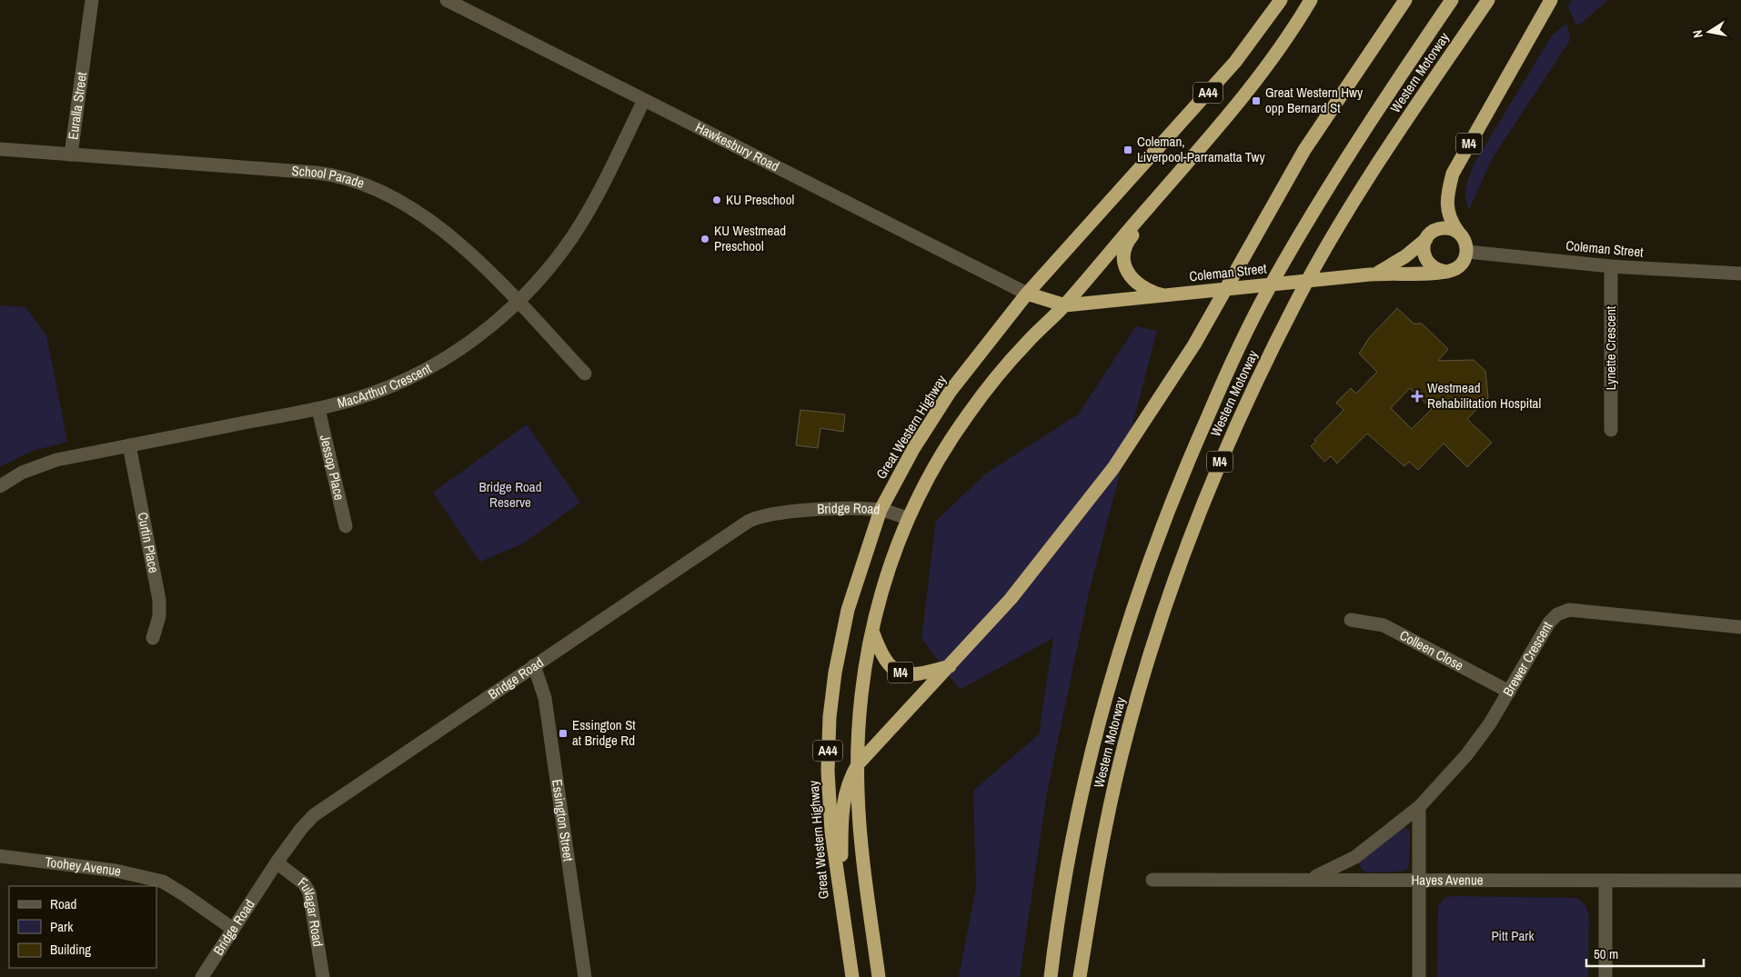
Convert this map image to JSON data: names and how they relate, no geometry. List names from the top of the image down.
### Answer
{
  "streets": {
    "highway": [
      "Western Motorway",
      "A44",
      "M4",
      "Coleman Street",
      "Great Western Highway"
    ],
    "street": [
      "Euralla Street",
      "Hawkesbury Road",
      "School Parade",
      "Lynette Crescent",
      "MacArthur Crescent",
      "Jessop Place",
      "Bridge Road",
      "Curtin Place",
      "Colleen Close",
      "Brewer Crescent",
      "Essington Street",
      "Toohey Avenue",
      "Hayes Avenue",
      "Fullagar Road"
    ]
  },
  "crossings": [
    ["A44", "M4"],
    ["A44", "Coleman Street"],
    ["A44", "Bridge Road"],
    ["Euralla Street", "School Parade"],
    ["M4", "Coleman Street"],
    ["Hawkesbury Road", "Coleman Street"],
    ["Hawkesbury Road", "MacArthur Crescent"],
    ["Hawkesbury Road", "Great Western Highway"],
    ["School Parade", "MacArthur Crescent"],
    ["Coleman Street", "Lynette Crescent"],
    ["Coleman Street", "Great Western Highway"],
    ["MacArthur Crescent", "Jessop Place"],
    ["MacArthur Crescent", "Curtin Place"],
    ["Great Western Highway", "Bridge Road"],
    ["Bridge Road", "Essington Street"],
    ["Bridge Road", "Toohey Avenue"],
    ["Bridge Road", "Fullagar Road"],
    ["Colleen Close", "Brewer Crescent"],
    ["Brewer Crescent", "Hayes Avenue"]
  ],
  "parks": ["Bridge Road Reserve", "Pitt Park"],
  "places": {
    "transit": ["Great Western Hwy opp Bernard St", "Coleman, Liverpool-Parramatta Twy", "Essington St at Bridge Rd"],
    "other": ["KU Preschool", "KU Westmead Preschool"],
    "health": ["Westmead Rehabilitation Hospital"]
  },
  "legend": ["Road", "Park", "Building"],
  "scale_bar": "50 m",
  "north": "left"
}
